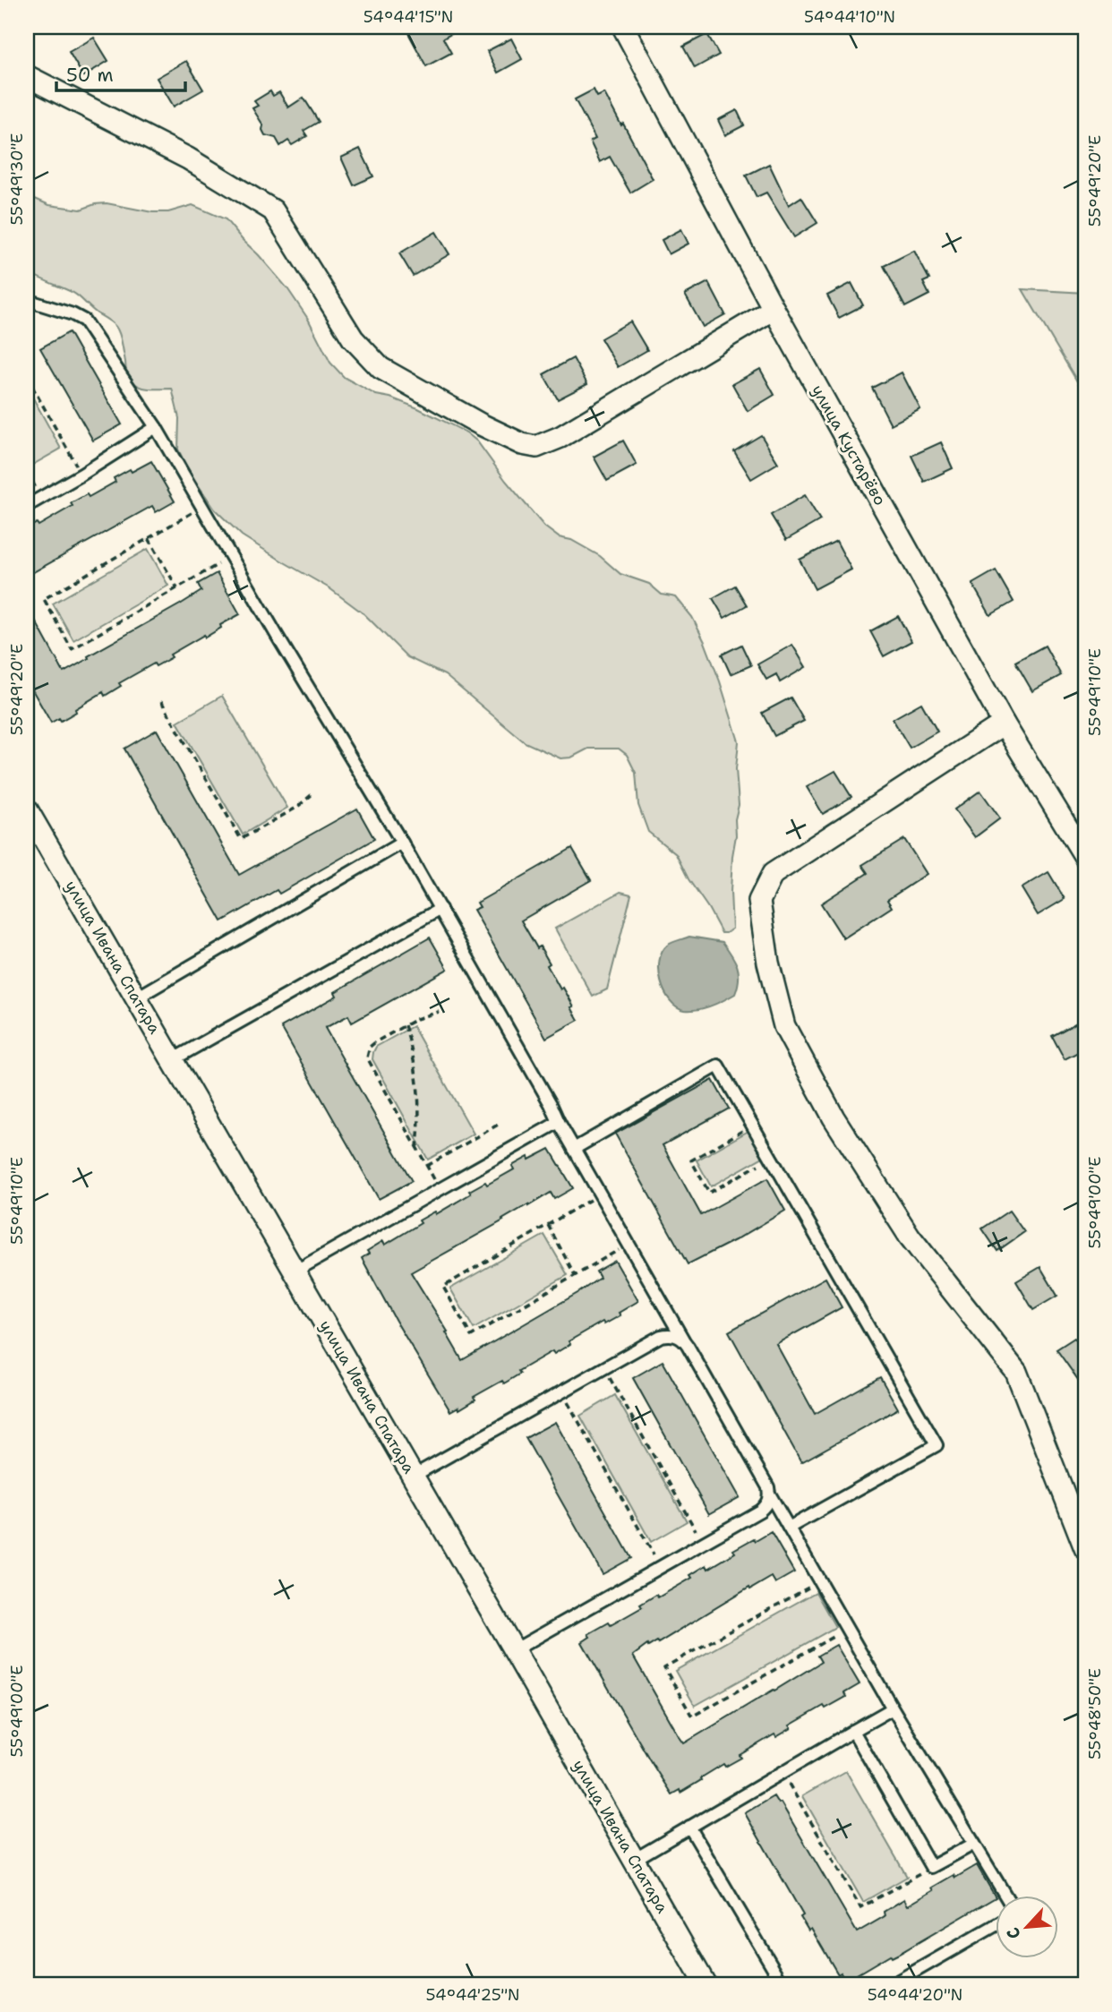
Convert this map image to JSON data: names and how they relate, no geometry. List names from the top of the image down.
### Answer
{
  "streets": {
    "street": ["улица Кустарёво", "улица Ивана Спатара"]
  },
  "scale_bar": "50 m",
  "north": "bottom left",
  "coordinates": [
    "54°44'15\"N",
    "54°44'10\"N",
    "55°49'30\"E",
    "55°49'20\"E",
    "55°49'10\"E",
    "55°49'00\"E",
    "55°48'50\"E",
    "54°44'25\"N",
    "54°44'20\"N"
  ]
}
